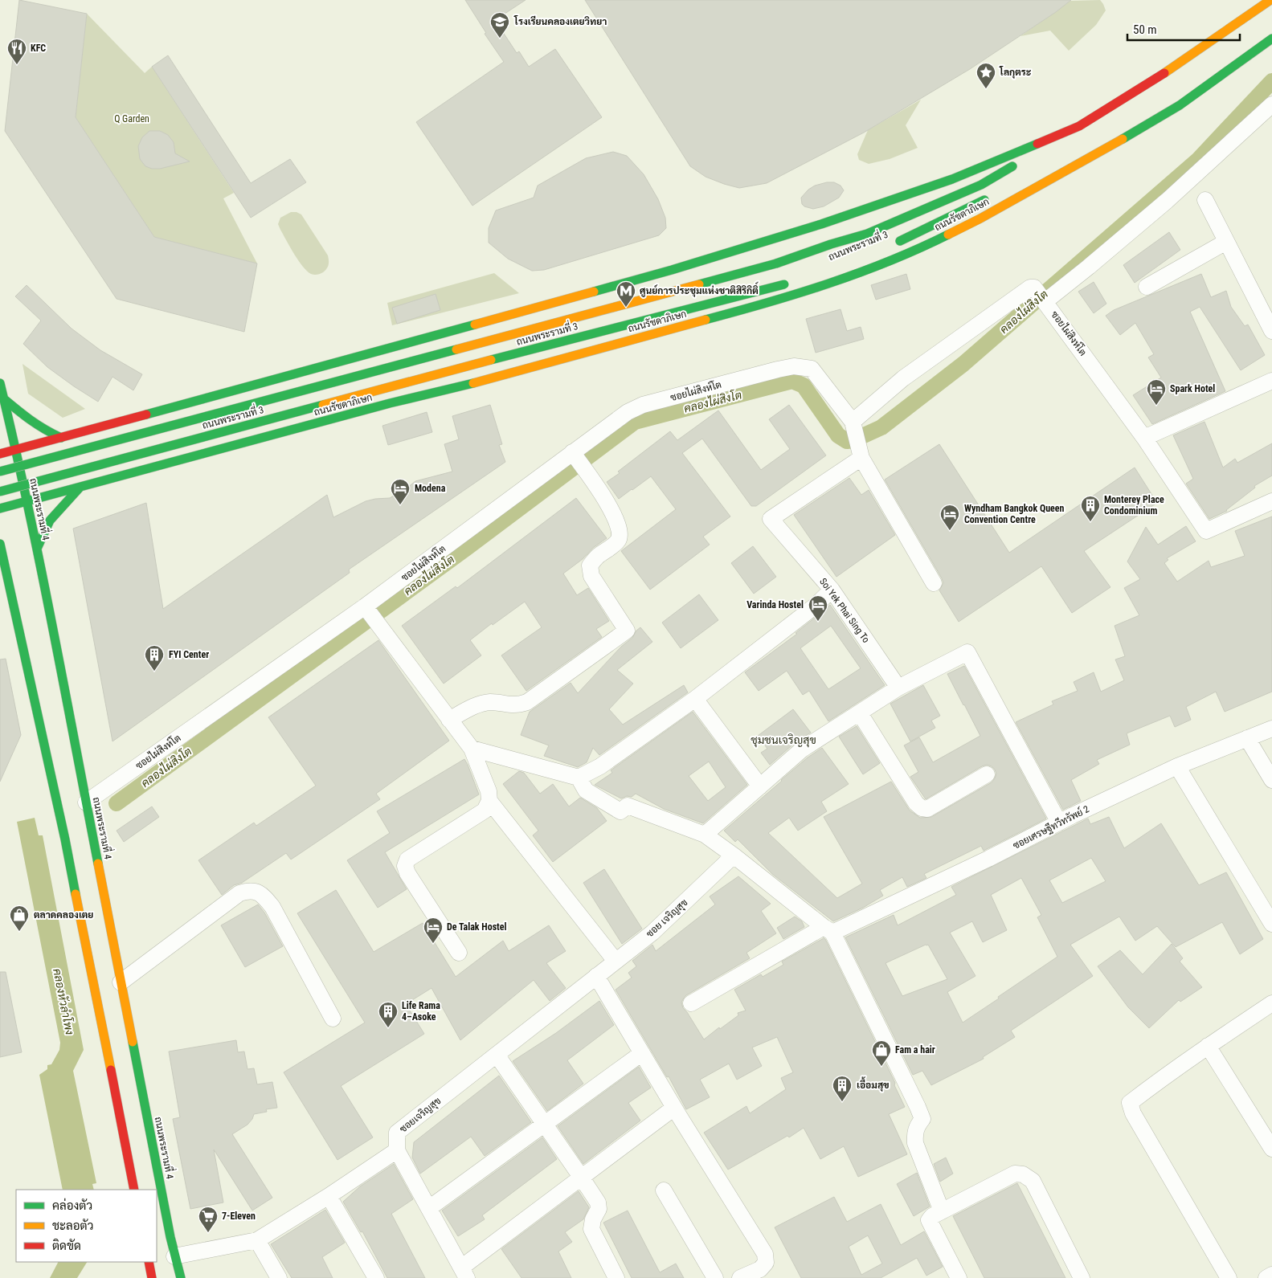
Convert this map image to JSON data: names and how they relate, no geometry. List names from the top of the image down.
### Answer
{
  "streets": {
    "main road": ["ถนนรัชดาภิเษก", "ถนนพระรามที่ 3", "ถนนพระรามที่ 4"],
    "street": [
      "ซอยไผ่สิงห์โต",
      "Soi Yek Phai Sing To",
      "ซอยเศรษฐีทวีทรัพย์ 2",
      "ซอย เจริญสุข",
      "ซอยเจริญสุข"
    ]
  },
  "crossings": [
    ["ถนนรัชดาภิเษก", "ถนนพระรามที่ 4"],
    ["ซอยไผ่สิงห์โต", "ถนนพระรามที่ 4"],
    ["ซอย เจริญสุข", "ซอยเจริญสุข"]
  ],
  "districts": ["ชุมชนเจริญสุข"],
  "water": ["คลองไผ่สิงโต", "คลองหัวลำโพง"],
  "parks": ["Q Garden"],
  "places": {
    "school or university": ["โรงเรียนคลองเตยวิทยา"],
    "restaurant": ["KFC"],
    "place": ["โลกุตระ"],
    "metro station": ["ศูนย์การประชุมแห่งชาติสิริกิติ์"],
    "hotel": [
      "Spark Hotel",
      "Modena",
      "Wyndham Bangkok Queen Convention Centre",
      "Varinda Hostel",
      "De Talak Hostel"
    ],
    "building": [
      "Monterey Place Condominium",
      "FYI Center",
      "Life Rama 4–Asoke",
      "เอื้อมสุข"
    ],
    "shop": ["ตลาดคลองเตย", "Fam a hair"],
    "supermarket": ["7-Eleven"]
  },
  "legend": ["คล่องตัว", "ชะลอตัว", "ติดขัด"],
  "scale_bar": "50 m"
}
